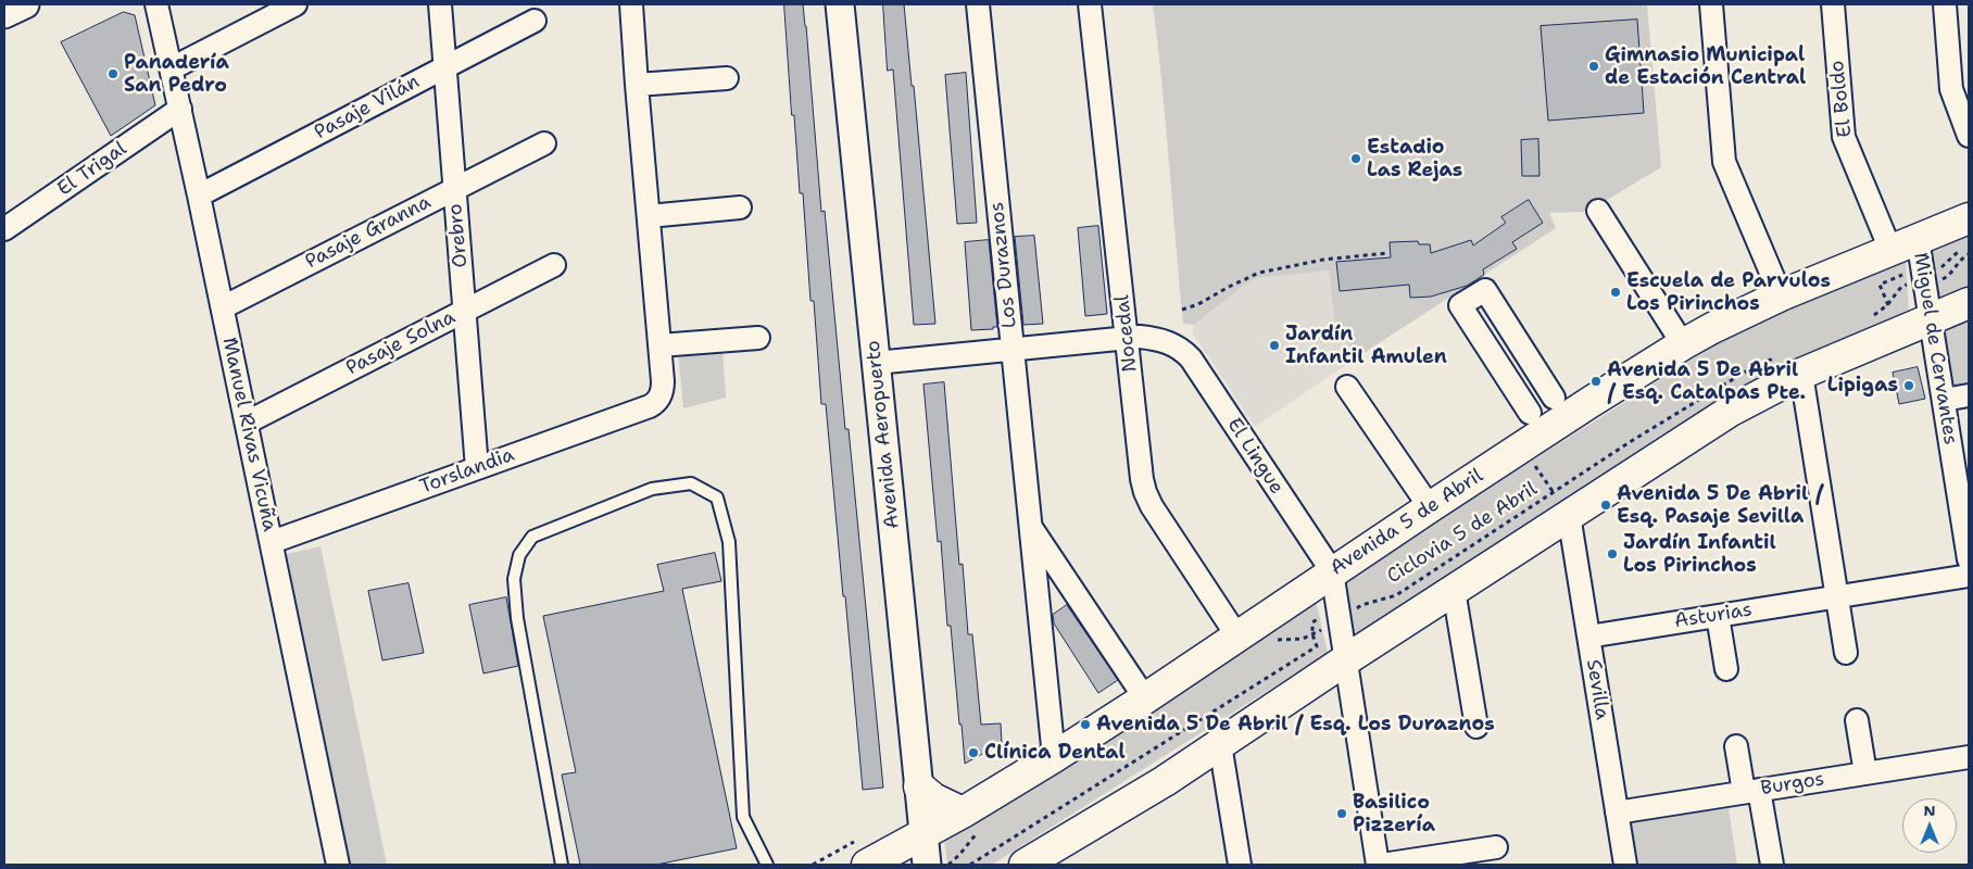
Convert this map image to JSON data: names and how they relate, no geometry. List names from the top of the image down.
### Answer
{
  "streets": {
    "main road": ["Avenida 5 de Abril"],
    "street": [
      "El Boldo",
      "Pasaje Vilán",
      "El Trigal",
      "Pasaje Granna",
      "Orebro",
      "Los Duraznos",
      "Nocedal",
      "Pasaje Solna",
      "Miguel de Cervantes",
      "Manuel Rivas Vicuña",
      "Avenida Aeropuerto",
      "El Lingue",
      "Torslandia",
      "Asturias",
      "Sevilla",
      "Burgos"
    ],
    "path": ["Ciclovia 5 de Abril"]
  },
  "crossings": [
    ["El Boldo", "Miguel de Cervantes"],
    ["El Boldo", "Avenida 5 de Abril"],
    ["Pasaje Vilán", "Orebro"],
    ["Pasaje Vilán", "Manuel Rivas Vicuña"],
    ["El Trigal", "Manuel Rivas Vicuña"],
    ["Pasaje Granna", "Orebro"],
    ["Pasaje Granna", "Manuel Rivas Vicuña"],
    ["Orebro", "Pasaje Solna"],
    ["Orebro", "Torslandia"],
    ["Los Duraznos", "Avenida 5 de Abril"],
    ["Nocedal", "El Lingue"],
    ["Nocedal", "Avenida 5 de Abril"],
    ["Pasaje Solna", "Manuel Rivas Vicuña"],
    ["Miguel de Cervantes", "Avenida 5 de Abril"],
    ["Manuel Rivas Vicuña", "Torslandia"],
    ["Avenida Aeropuerto", "Avenida 5 de Abril"],
    ["El Lingue", "Avenida 5 de Abril"],
    ["Ciclovia 5 de Abril", "Sevilla"],
    ["Asturias", "Sevilla"],
    ["Sevilla", "Burgos"]
  ],
  "places": [
    "Gimnasio Municipal de Estación Central",
    "Panadería San Pedro",
    "Estadio Las Rejas",
    "Escuela de Parvulos Los Pirinchos",
    "Jardín Infantil Amulen",
    "Avenida 5 De Abril / Esq. Catalpas Pte.",
    "Lipigas",
    "Avenida 5 De Abril / Esq. Pasaje Sevilla",
    "Jardín Infantil Los Pirinchos",
    "Avenida 5 De Abril / Esq. Los Duraznos",
    "Clínica Dental",
    "Basilico Pizzería"
  ],
  "north": "top"
}
